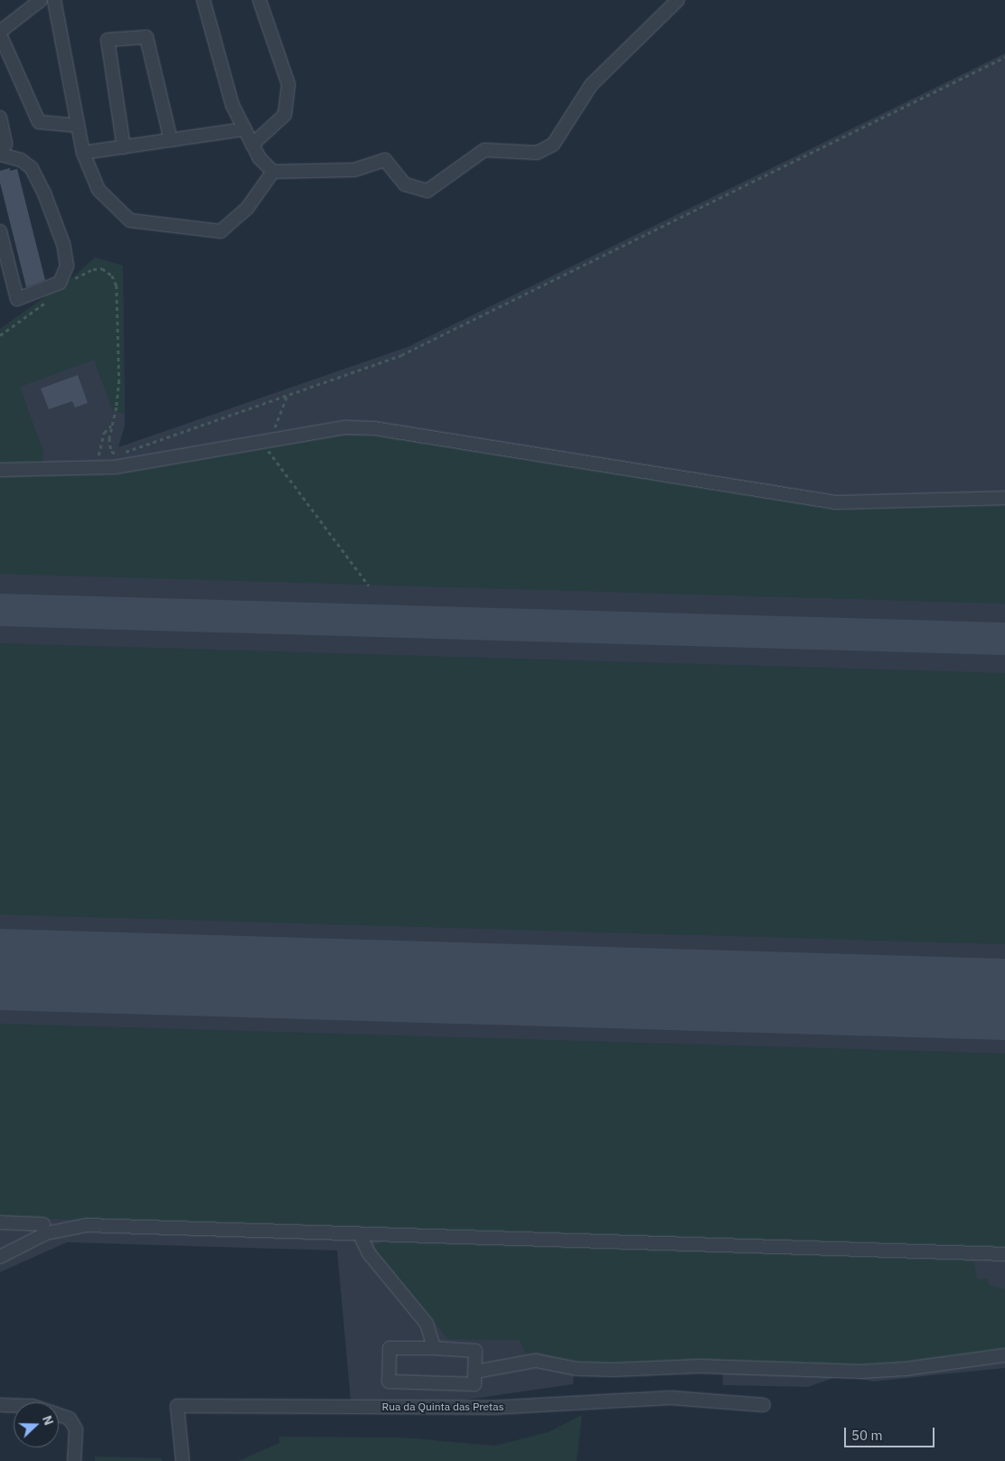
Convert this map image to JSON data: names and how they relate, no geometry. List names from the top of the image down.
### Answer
{
  "streets": {
    "street": ["Rua da Quinta das Pretas"]
  },
  "scale_bar": "50 m",
  "north": "right"
}
